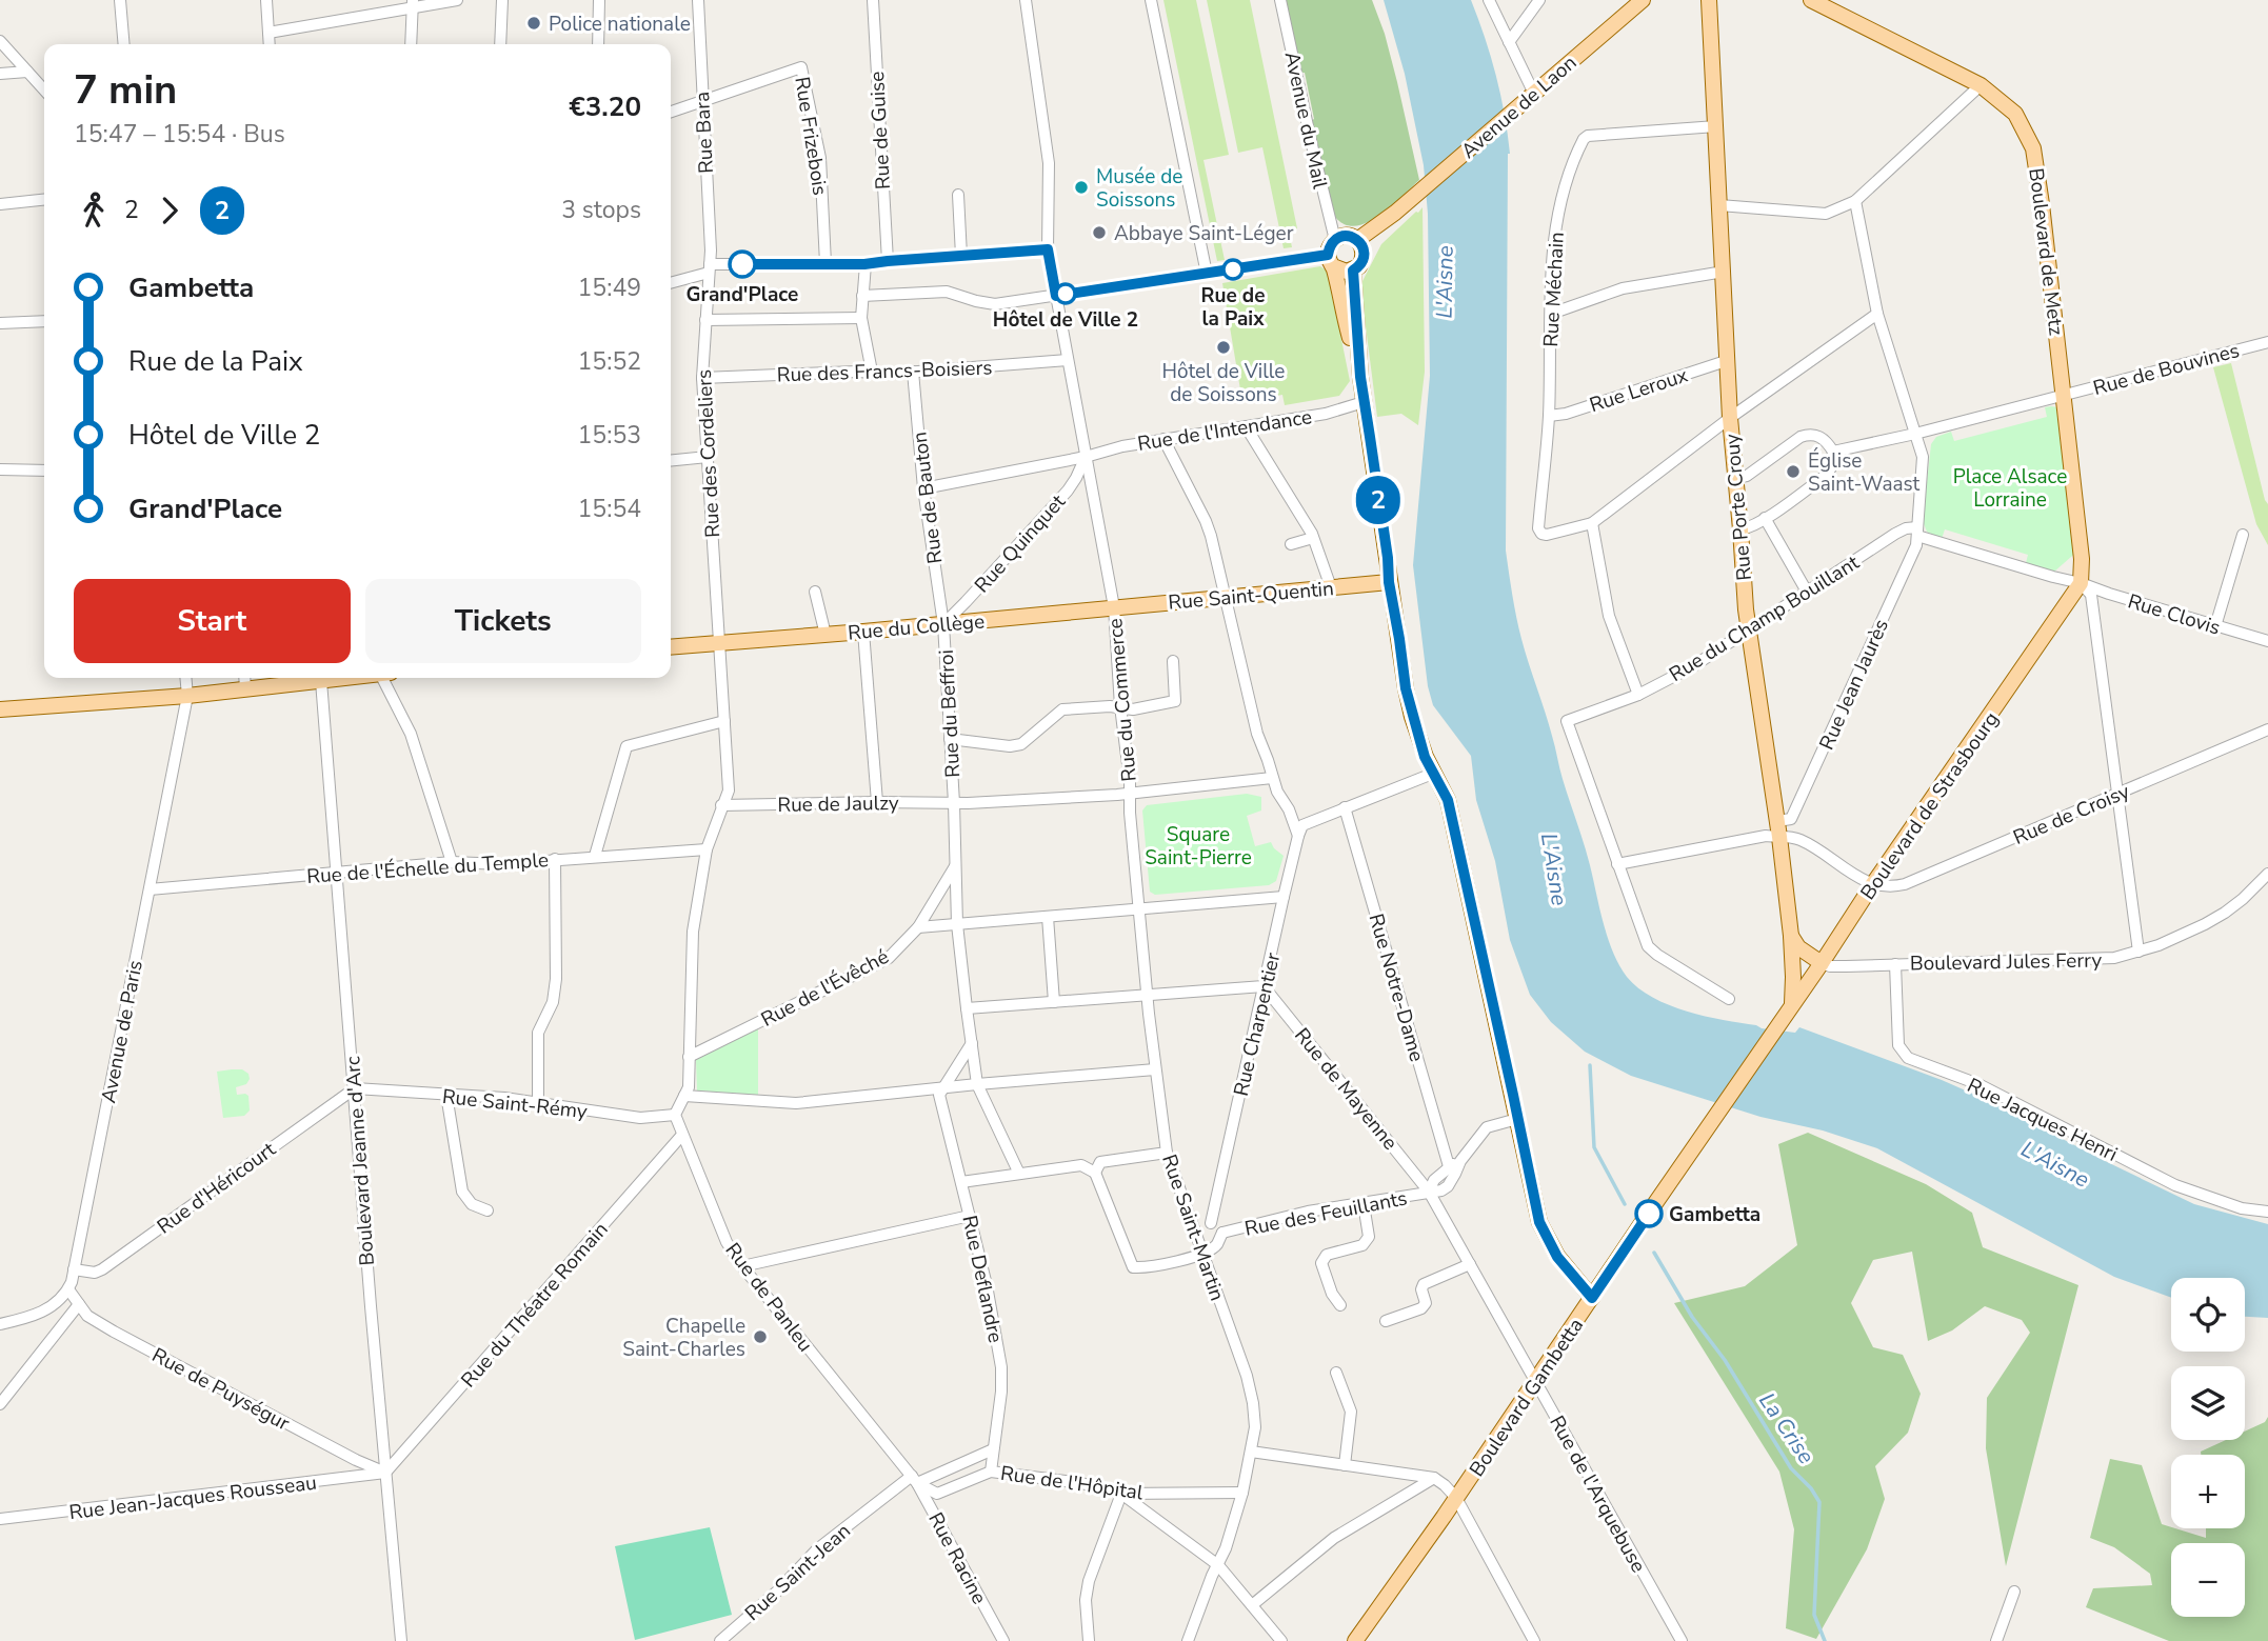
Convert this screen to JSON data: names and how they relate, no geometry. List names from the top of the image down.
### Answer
{
  "streets": {
    "main road": [
      "Avenue de Laon",
      "Boulevard de Metz",
      "Rue Porte Crouy",
      "Rue Saint-Quentin",
      "Rue du Collège",
      "Boulevard de Strasbourg",
      "Boulevard Gambetta"
    ],
    "street": [
      "Avenue du Mail",
      "Rue de Guise",
      "Rue Bara",
      "Rue Frizebois",
      "Rue Méchain",
      "Rue de Bouvines",
      "Rue des Francs-Boisiers",
      "Rue Leroux",
      "Rue de l'Intendance",
      "Rue des Cordeliers",
      "Rue de Bauton",
      "Rue Quinquet",
      "Rue Clovis",
      "Rue du Champ Bouillant",
      "Rue Jean Jaurès",
      "Rue du Commerce",
      "Rue du Beffroi",
      "Rue de Jaulzy",
      "Rue de Croisy",
      "Rue de l'Échelle du Temple",
      "Boulevard Jules Ferry",
      "Rue de l'Évêché",
      "Rue Notre-Dame",
      "Rue Charpentier",
      "Avenue de Paris",
      "Rue de Mayenne",
      "Rue Saint-Rémy",
      "Rue Jacques Henri",
      "Boulevard Jeanne d'Arc",
      "Rue d'Héricourt",
      "Rue des Feuillants",
      "Rue Saint-Martin",
      "Rue Deflandre",
      "Rue de Panleu",
      "Rue du Théatre Romain",
      "Rue de Puységur",
      "Rue de l'Hôpital",
      "Rue de l'Arquebuse",
      "Rue Jean-Jacques Rousseau",
      "Rue Racine",
      "Rue Saint-Jean"
    ]
  },
  "crossings": [
    ["Avenue de Laon", "Avenue du Mail"],
    ["Rue Bara", "Rue Frizebois"],
    ["Rue Bara", "Rue des Cordeliers"],
    ["Boulevard de Metz", "Rue de Bouvines"],
    ["Boulevard de Metz", "Rue Clovis"],
    ["Boulevard de Metz", "Boulevard de Strasbourg"],
    ["Rue Méchain", "Rue Leroux"],
    ["Rue Méchain", "Rue Porte Crouy"],
    ["Rue de Bouvines", "Rue Jean Jaurès"],
    ["Rue des Francs-Boisiers", "Rue des Cordeliers"],
    ["Rue des Francs-Boisiers", "Rue de Bauton"],
    ["Rue des Francs-Boisiers", "Rue du Commerce"],
    ["Rue Leroux", "Rue Porte Crouy"],
    ["Rue de l'Intendance", "Rue de Bauton"],
    ["Rue de l'Intendance", "Rue Quinquet"],
    ["Rue de l'Intendance", "Rue du Commerce"],
    ["Rue des Cordeliers", "Rue du Collège"],
    ["Rue des Cordeliers", "Rue de Jaulzy"],
    ["Rue des Cordeliers", "Rue de l'Échelle du Temple"],
    ["Rue des Cordeliers", "Rue de l'Évêché"],
    ["Rue de Bauton", "Rue Quinquet"],
    ["Rue de Bauton", "Rue du Collège"],
    ["Rue de Bauton", "Rue du Beffroi"],
    ["Rue Porte Crouy", "Rue du Champ Bouillant"],
    ["Rue Porte Crouy", "Rue Jean Jaurès"],
    ["Rue Porte Crouy", "Boulevard de Strasbourg"],
    ["Rue Quinquet", "Rue du Collège"],
    ["Rue Quinquet", "Rue du Commerce"],
    ["Rue Quinquet", "Rue du Beffroi"],
    ["Rue Saint-Quentin", "Rue du Collège"],
    ["Rue Saint-Quentin", "Rue du Commerce"],
    ["Rue Clovis", "Rue du Champ Bouillant"],
    ["Rue Clovis", "Rue Jean Jaurès"],
    ["Rue Clovis", "Boulevard de Strasbourg"],
    ["Rue du Champ Bouillant", "Rue Jean Jaurès"],
    ["Rue du Collège", "Rue du Commerce"],
    ["Rue du Collège", "Rue du Beffroi"],
    ["Rue du Commerce", "Rue de Jaulzy"],
    ["Rue du Commerce", "Rue Saint-Martin"],
    ["Rue du Beffroi", "Rue de Jaulzy"],
    ["Rue du Beffroi", "Rue de l'Évêché"],
    ["Rue de Jaulzy", "Rue Saint-Martin"],
    ["Boulevard de Strasbourg", "Rue de Croisy"],
    ["Boulevard de Strasbourg", "Boulevard Jules Ferry"],
    ["Boulevard de Strasbourg", "Boulevard Gambetta"],
    ["Rue de l'Échelle du Temple", "Avenue de Paris"],
    ["Rue de l'Échelle du Temple", "Boulevard Jeanne d'Arc"],
    ["Boulevard Jules Ferry", "Rue Jacques Henri"],
    ["Rue Notre-Dame", "Rue des Feuillants"],
    ["Rue Charpentier", "Rue de Mayenne"],
    ["Avenue de Paris", "Rue d'Héricourt"],
    ["Avenue de Paris", "Rue de Puységur"],
    ["Rue de Mayenne", "Rue des Feuillants"],
    ["Rue de Mayenne", "Rue de l'Arquebuse"],
    ["Rue Saint-Rémy", "Boulevard Jeanne d'Arc"],
    ["Rue Saint-Rémy", "Rue d'Héricourt"],
    ["Rue Saint-Rémy", "Rue de Panleu"],
    ["Boulevard Jeanne d'Arc", "Rue d'Héricourt"],
    ["Boulevard Jeanne d'Arc", "Rue du Théatre Romain"],
    ["Boulevard Jeanne d'Arc", "Rue de Puységur"],
    ["Boulevard Jeanne d'Arc", "Rue Jean-Jacques Rousseau"],
    ["Rue des Feuillants", "Rue de l'Arquebuse"],
    ["Rue Saint-Martin", "Rue de l'Hôpital"],
    ["Rue Deflandre", "Rue de l'Hôpital"],
    ["Rue Deflandre", "Rue Saint-Jean"],
    ["Rue de Panleu", "Rue du Théatre Romain"],
    ["Rue de Panleu", "Rue Racine"],
    ["Rue de Panleu", "Rue Saint-Jean"],
    ["Rue du Théatre Romain", "Rue de Puységur"],
    ["Rue du Théatre Romain", "Rue Jean-Jacques Rousseau"],
    ["Rue de Puységur", "Rue Jean-Jacques Rousseau"],
    ["Boulevard Gambetta", "Rue de l'Arquebuse"],
    ["Rue Racine", "Rue Saint-Jean"]
  ],
  "water": ["L'Aisne", "La Crise"],
  "parks": ["Place Alsace Lorraine", "Square Saint-Pierre"],
  "places": [
    "Police nationale",
    "Musée de Soissons",
    "Abbaye Saint-Léger",
    "Grand'Place",
    "Rue de la Paix",
    "Hôtel de Ville 2",
    "Hôtel de Ville de Soissons",
    "Église Saint-Waast",
    "Gambetta",
    "Chapelle Saint-Charles"
  ],
  "lines": ["bus line 2"],
  "page": {
    "on_map": "2",
    "heading": ["7 min", "15:47 – 15:54 · Bus", "€3.20"],
    "legs": ["2", "2", "3 stops"],
    "list": [
      {
        "name": "Gambetta",
        "value": "15:49"
      },
      {
        "name": "Rue de la Paix",
        "value": "15:52"
      },
      {
        "name": "Hôtel de Ville 2",
        "value": "15:53"
      },
      {
        "name": "Grand'Place",
        "value": "15:54"
      }
    ],
    "buttons": ["Start", "Tickets"],
    "map_buttons": ["+", "−"]
  }
}
